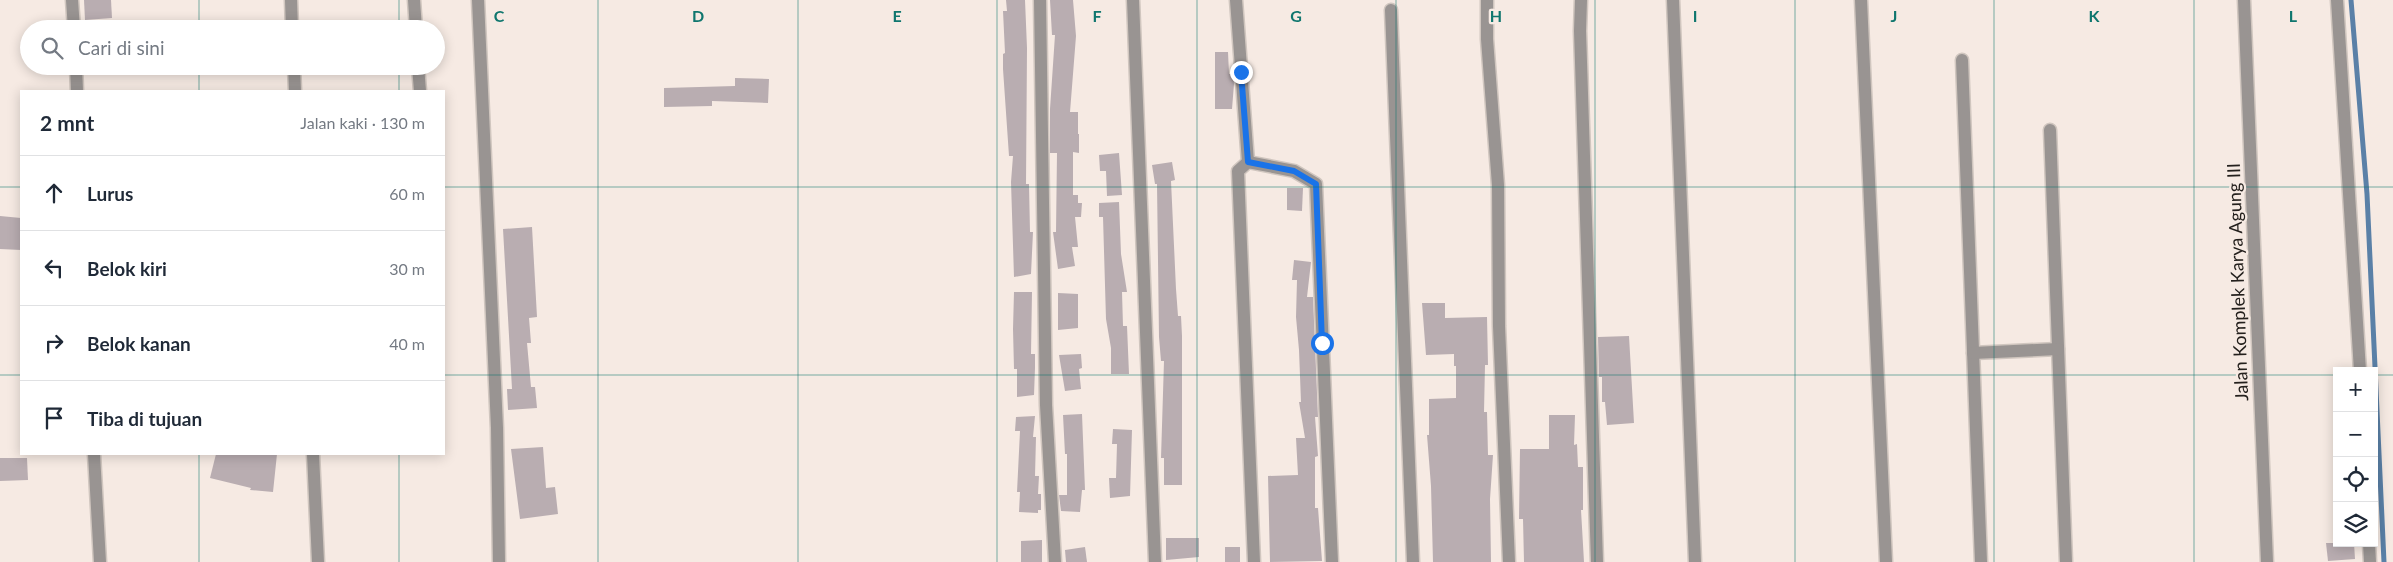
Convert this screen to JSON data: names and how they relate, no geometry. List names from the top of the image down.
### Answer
{
  "streets": {
    "street": ["Jalan Komplek Karya Agung III"]
  },
  "page": {
    "search": "Cari di sini",
    "heading": ["2 mnt", "Jalan kaki · 130 m"],
    "list": [
      ["Lurus", "60 m"],
      ["Belok kiri", "30 m"],
      ["Belok kanan", "40 m"],
      "Tiba di tujuan"
    ],
    "map_buttons": ["+", "−"]
  },
  "grid": {
    "columns": [
      "C",
      "D",
      "E",
      "F",
      "G",
      "H",
      "I",
      "J",
      "K",
      "L"
    ]
  }
}
